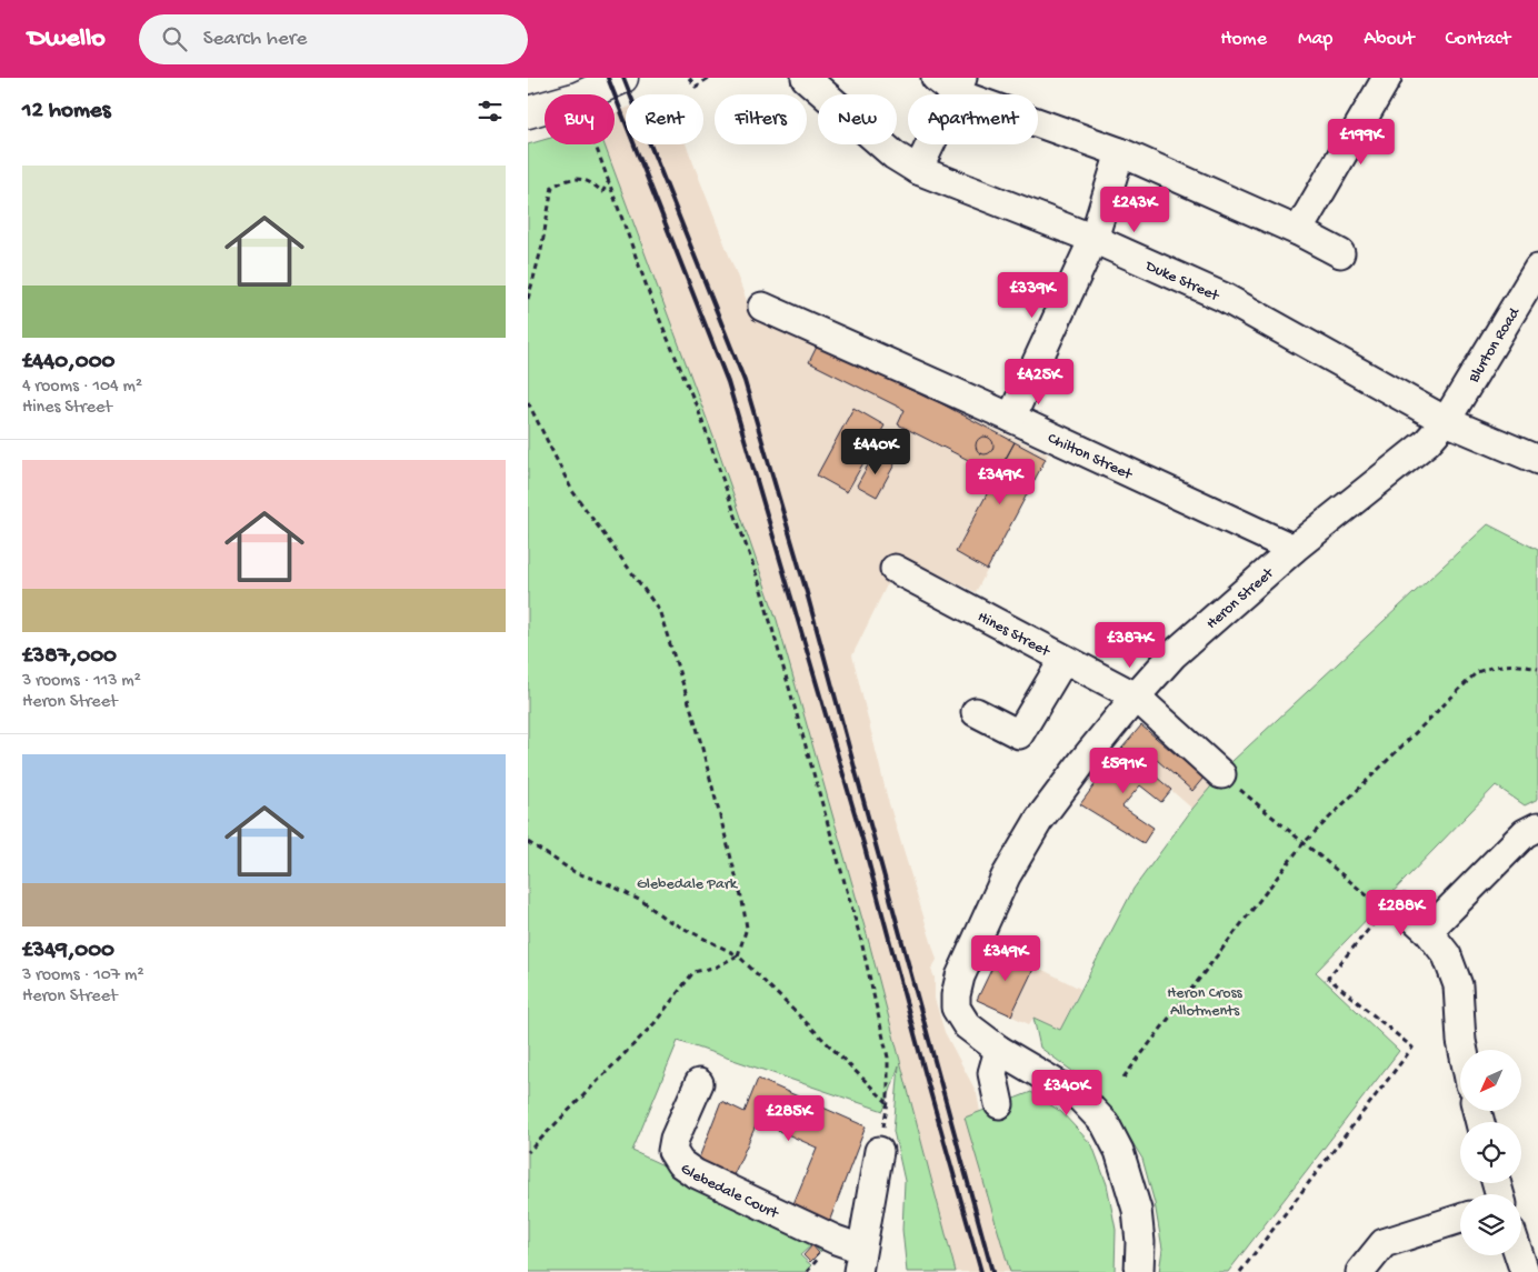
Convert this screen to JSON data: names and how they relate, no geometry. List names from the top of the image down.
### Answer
{
  "streets": {
    "street": [
      "Duke Street",
      "Blurton Road",
      "Chilton Street",
      "Heron Street",
      "Hines Street",
      "Glebedale Court"
    ]
  },
  "crossings": [
    ["Duke Street", "Blurton Road"],
    ["Duke Street", "Heron Street"],
    ["Blurton Road", "Heron Street"],
    ["Chilton Street", "Heron Street"],
    ["Heron Street", "Hines Street"]
  ],
  "parks": ["Glebedale Park", "Heron Cross Allotments"],
  "north": "bottom left",
  "page": {
    "header": "Dwello",
    "search": "Search here",
    "nav": [
      "Home",
      "Map",
      "About",
      "Contact"
    ],
    "heading": "12 homes",
    "chip": [
      "Buy",
      "Rent",
      "Filters",
      "New",
      "Apartment"
    ],
    "price": [
      "£199K",
      "£243K",
      "£339K",
      "£425K",
      "£440K",
      "£349K",
      "£387K",
      "£591K",
      "£288K",
      "£349K",
      "£340K",
      "£285K"
    ],
    "list": [
      {
        "name": "£440,000",
        "note": "4 rooms · 104 m² · Hines Street"
      },
      {
        "name": "£387,000",
        "note": "3 rooms · 113 m² · Heron Street"
      },
      {
        "name": "£349,000",
        "note": "3 rooms · 107 m² · Heron Street"
      }
    ]
  }
}
